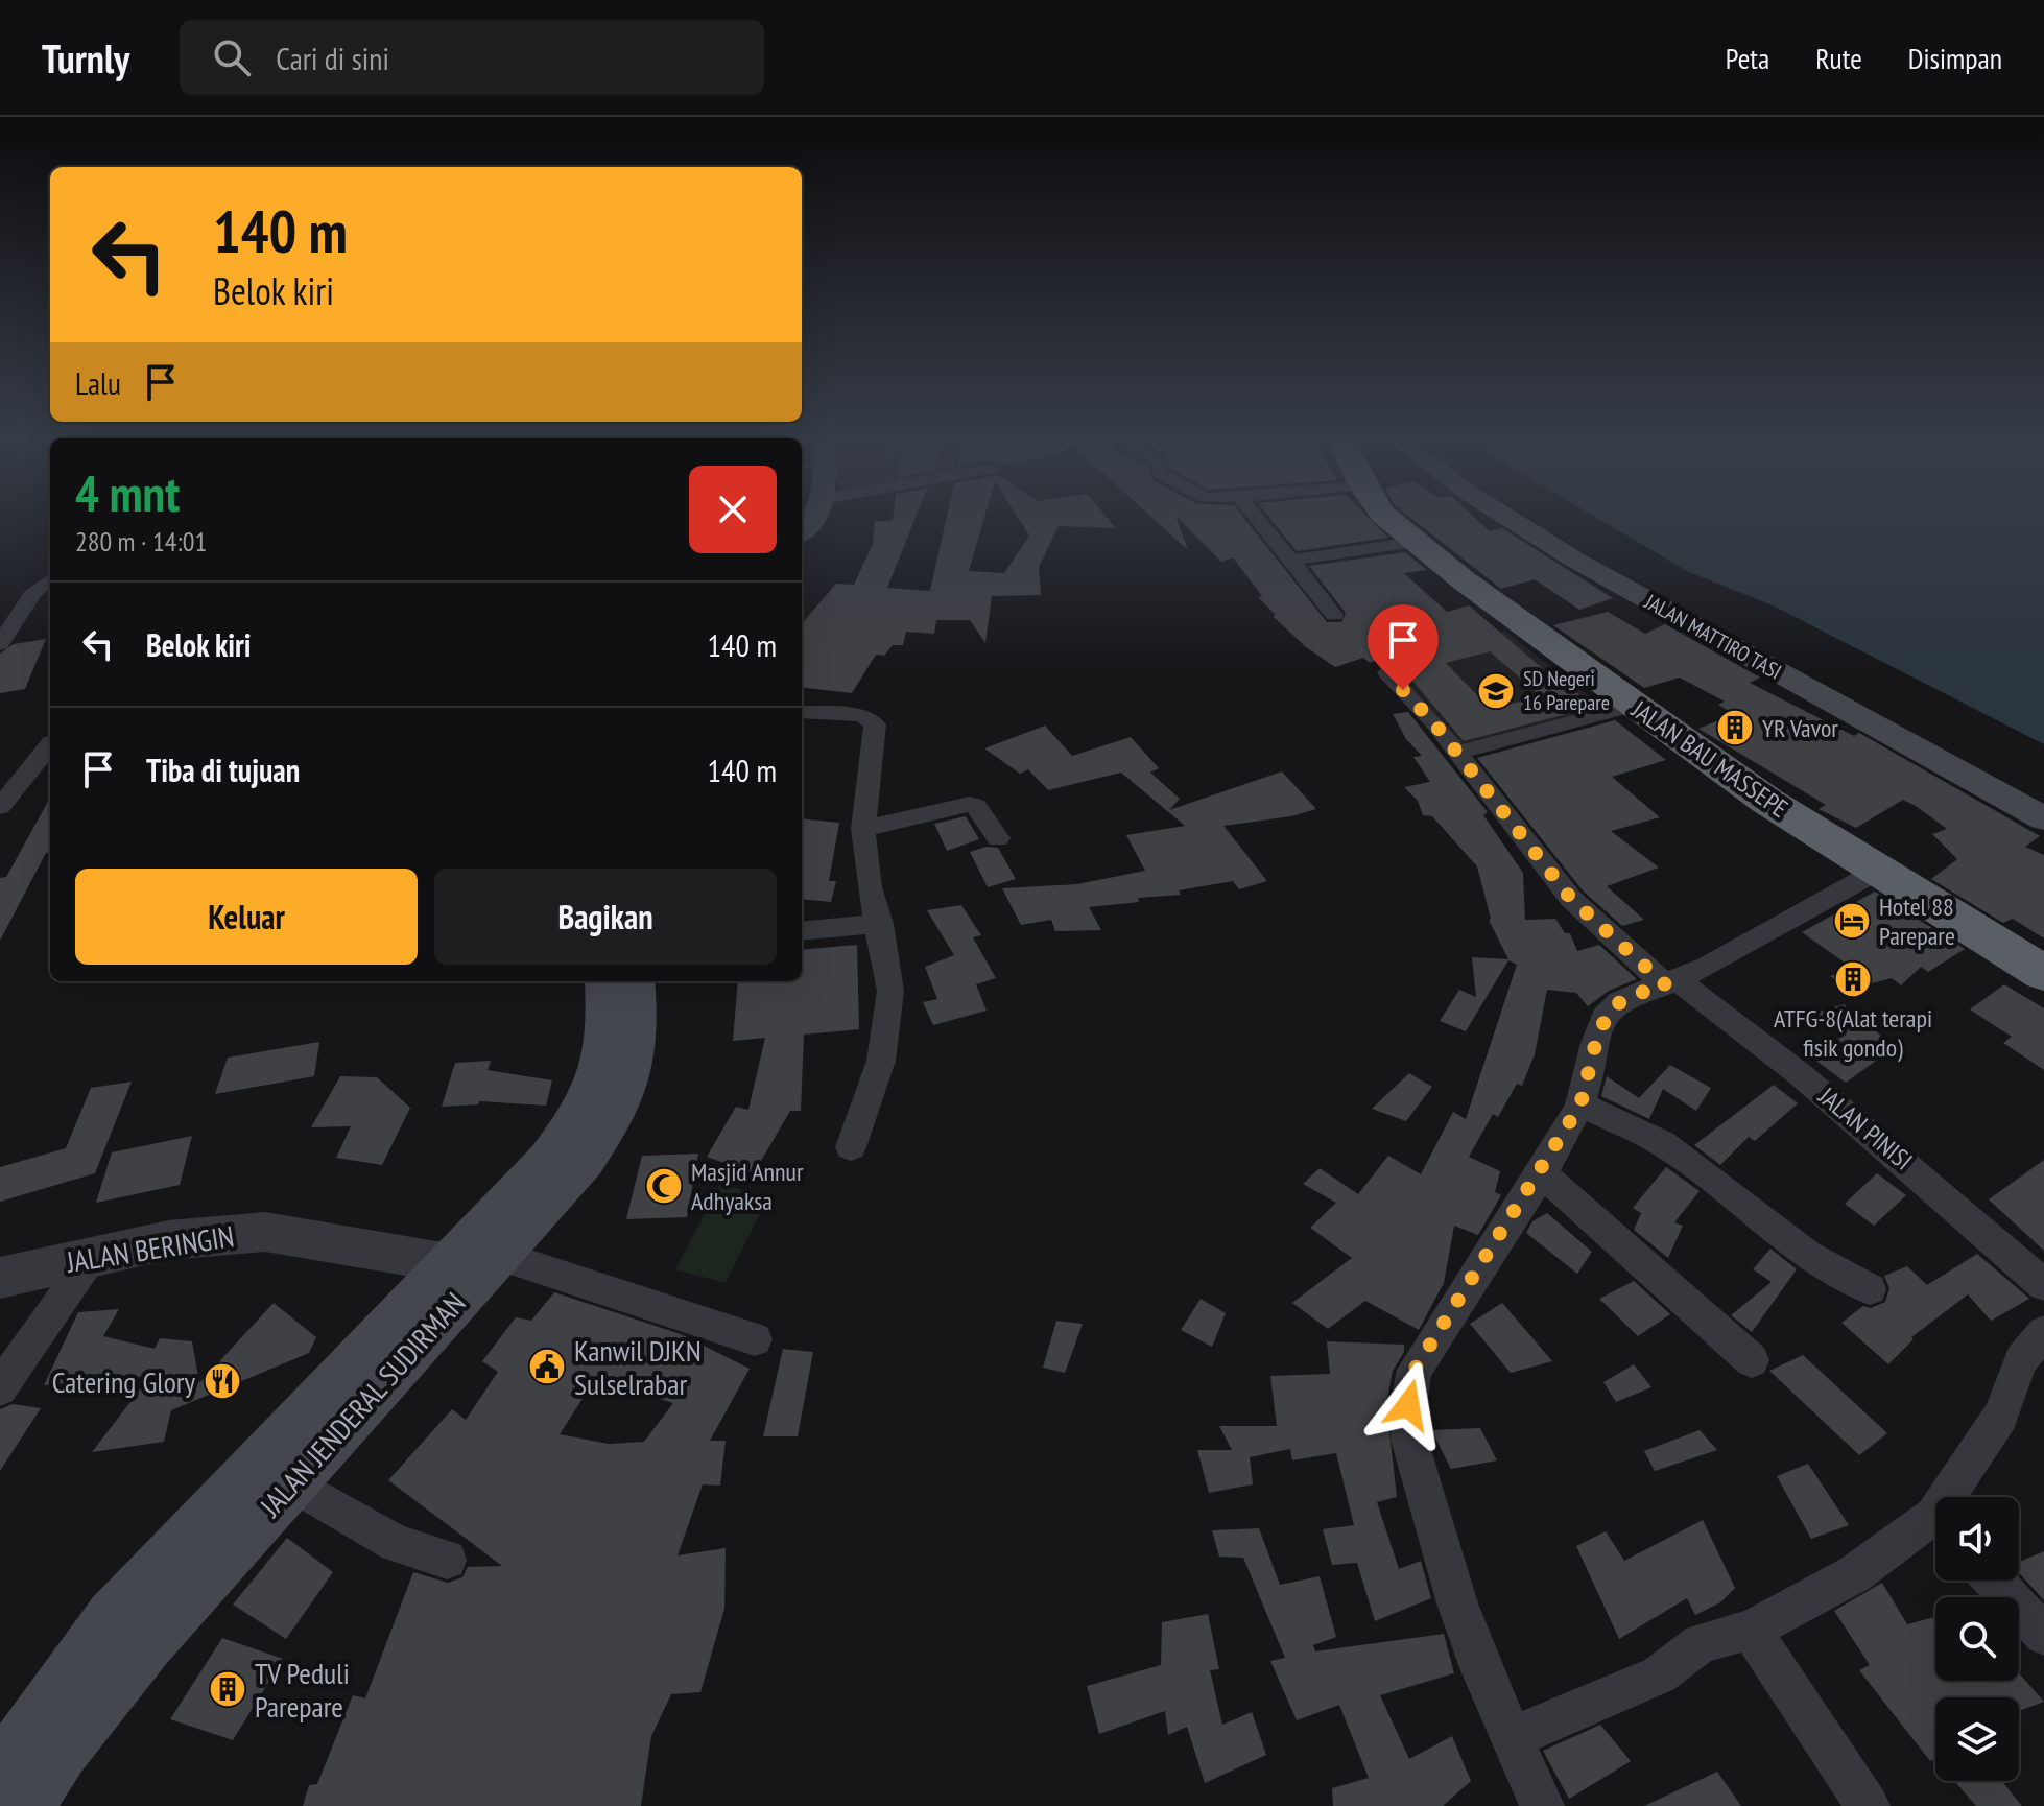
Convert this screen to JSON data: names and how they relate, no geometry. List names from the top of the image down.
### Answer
{
  "streets": {
    "highway": ["JALAN BAU MASSEPE"],
    "main road": ["JALAN MATTIRO TASI", "JALAN JENDERAL SUDIRMAN"],
    "street": ["JALAN PINISI", "JALAN BERINGIN"]
  },
  "crossings": [
    ["JALAN BERINGIN", "JALAN JENDERAL SUDIRMAN"]
  ],
  "places": {
    "school or university": ["SD Negeri 16 Parepare"],
    "building": ["YR Vavor", "ATFG-8(Alat terapi fisik gondo)", "TV Peduli Parepare"],
    "hotel": ["Hotel 88 Parepare"],
    "mosque": ["Masjid Annur Adhyaksa"],
    "public building": ["Kanwil DJKN Sulselrabar"],
    "restaurant": ["Catering Glory"]
  },
  "page": {
    "header": "Turnly",
    "search": "Cari di sini",
    "nav": ["Peta", "Rute", "Disimpan"],
    "turn": ["140 m", "Belok kiri"],
    "then": "Lalu",
    "heading": ["4 mnt", "280 m · 14:01"],
    "list": [
      {
        "name": "Belok kiri",
        "value": "140 m"
      },
      {
        "name": "Tiba di tujuan",
        "value": "140 m"
      }
    ],
    "buttons": ["Keluar", "Bagikan"]
  }
}
